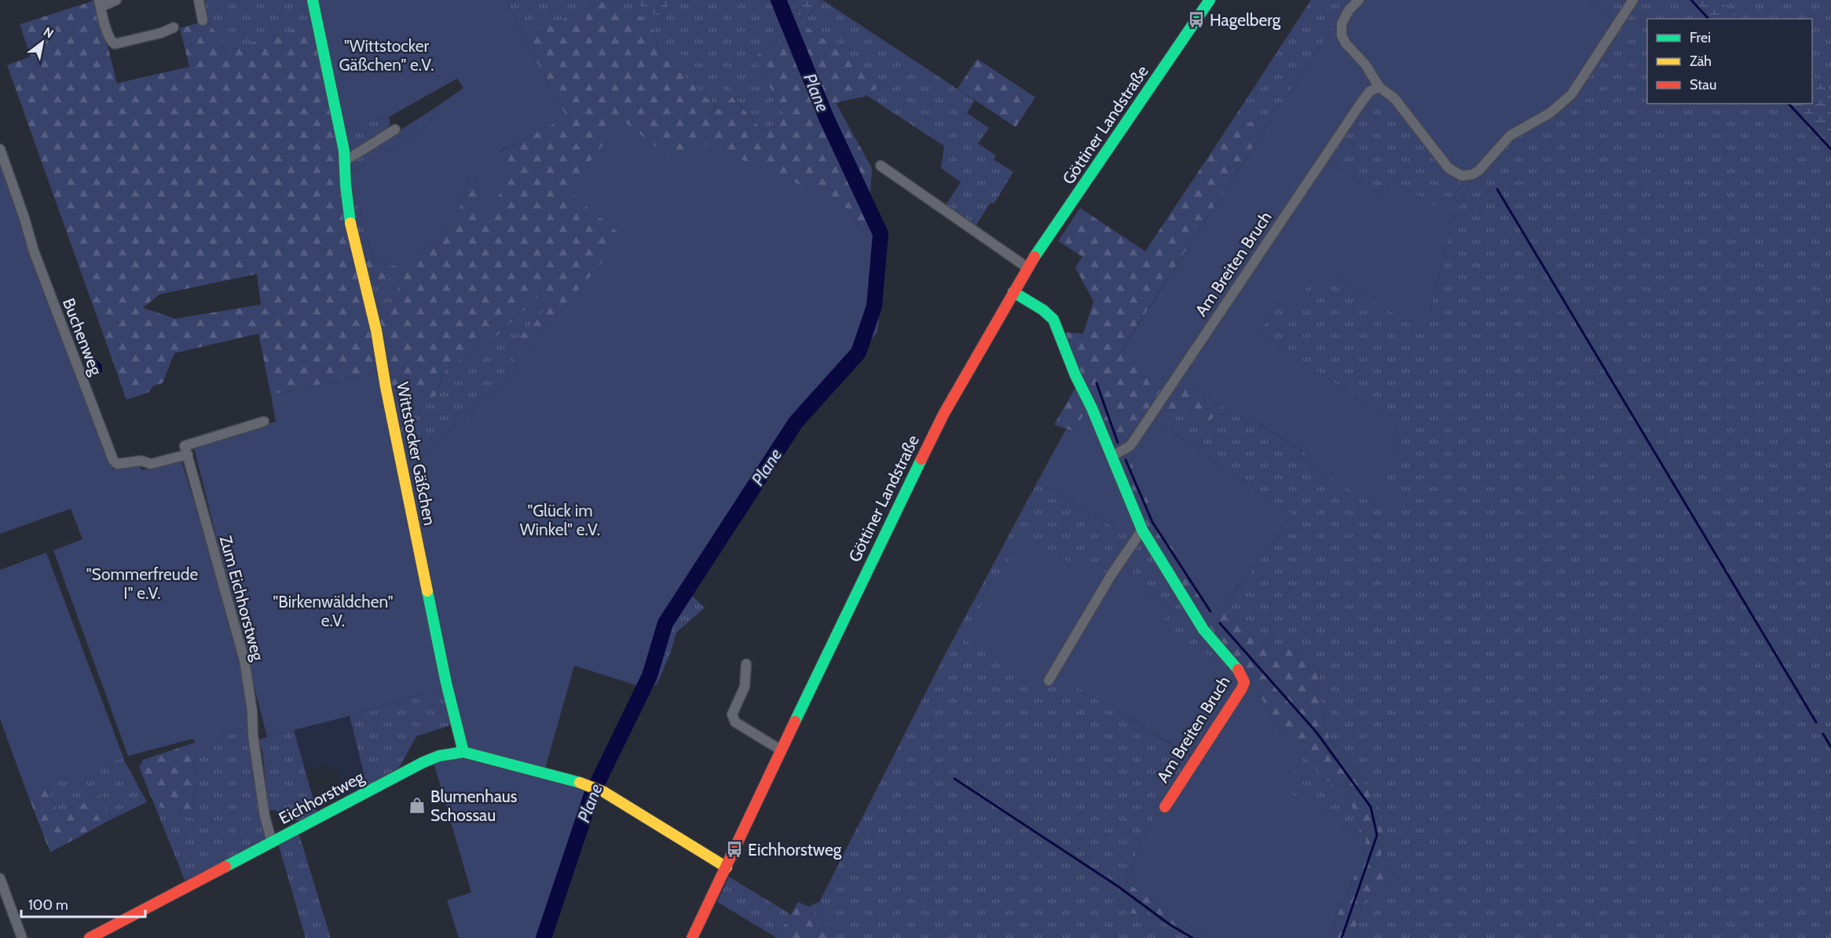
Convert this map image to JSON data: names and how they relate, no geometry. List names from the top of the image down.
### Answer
{
  "streets": {
    "street": [
      "Göttiner Landstraße",
      "Am Breiten Bruch",
      "Buchenweg",
      "Wittstocker Gäßchen",
      "Zum Eichhorstweg",
      "Eichhorstweg"
    ]
  },
  "crossings": [
    ["Göttiner Landstraße", "Am Breiten Bruch"],
    ["Göttiner Landstraße", "Eichhorstweg"],
    ["Buchenweg", "Zum Eichhorstweg"],
    ["Wittstocker Gäßchen", "Eichhorstweg"],
    ["Zum Eichhorstweg", "Eichhorstweg"]
  ],
  "water": ["Plane"],
  "parks": [
    "\"Wittstocker Gäßchen\" e.V.",
    "\"Glück im Winkel\" e.V.",
    "\"Sommerfreude I\" e.V.",
    "\"Birkenwäldchen\" e.V."
  ],
  "places": {
    "bus stop": ["Hagelberg", "Eichhorstweg"],
    "shop": ["Blumenhaus Schossau"]
  },
  "legend": ["Frei", "Zäh", "Stau"],
  "scale_bar": "100 m",
  "north": "top right"
}
